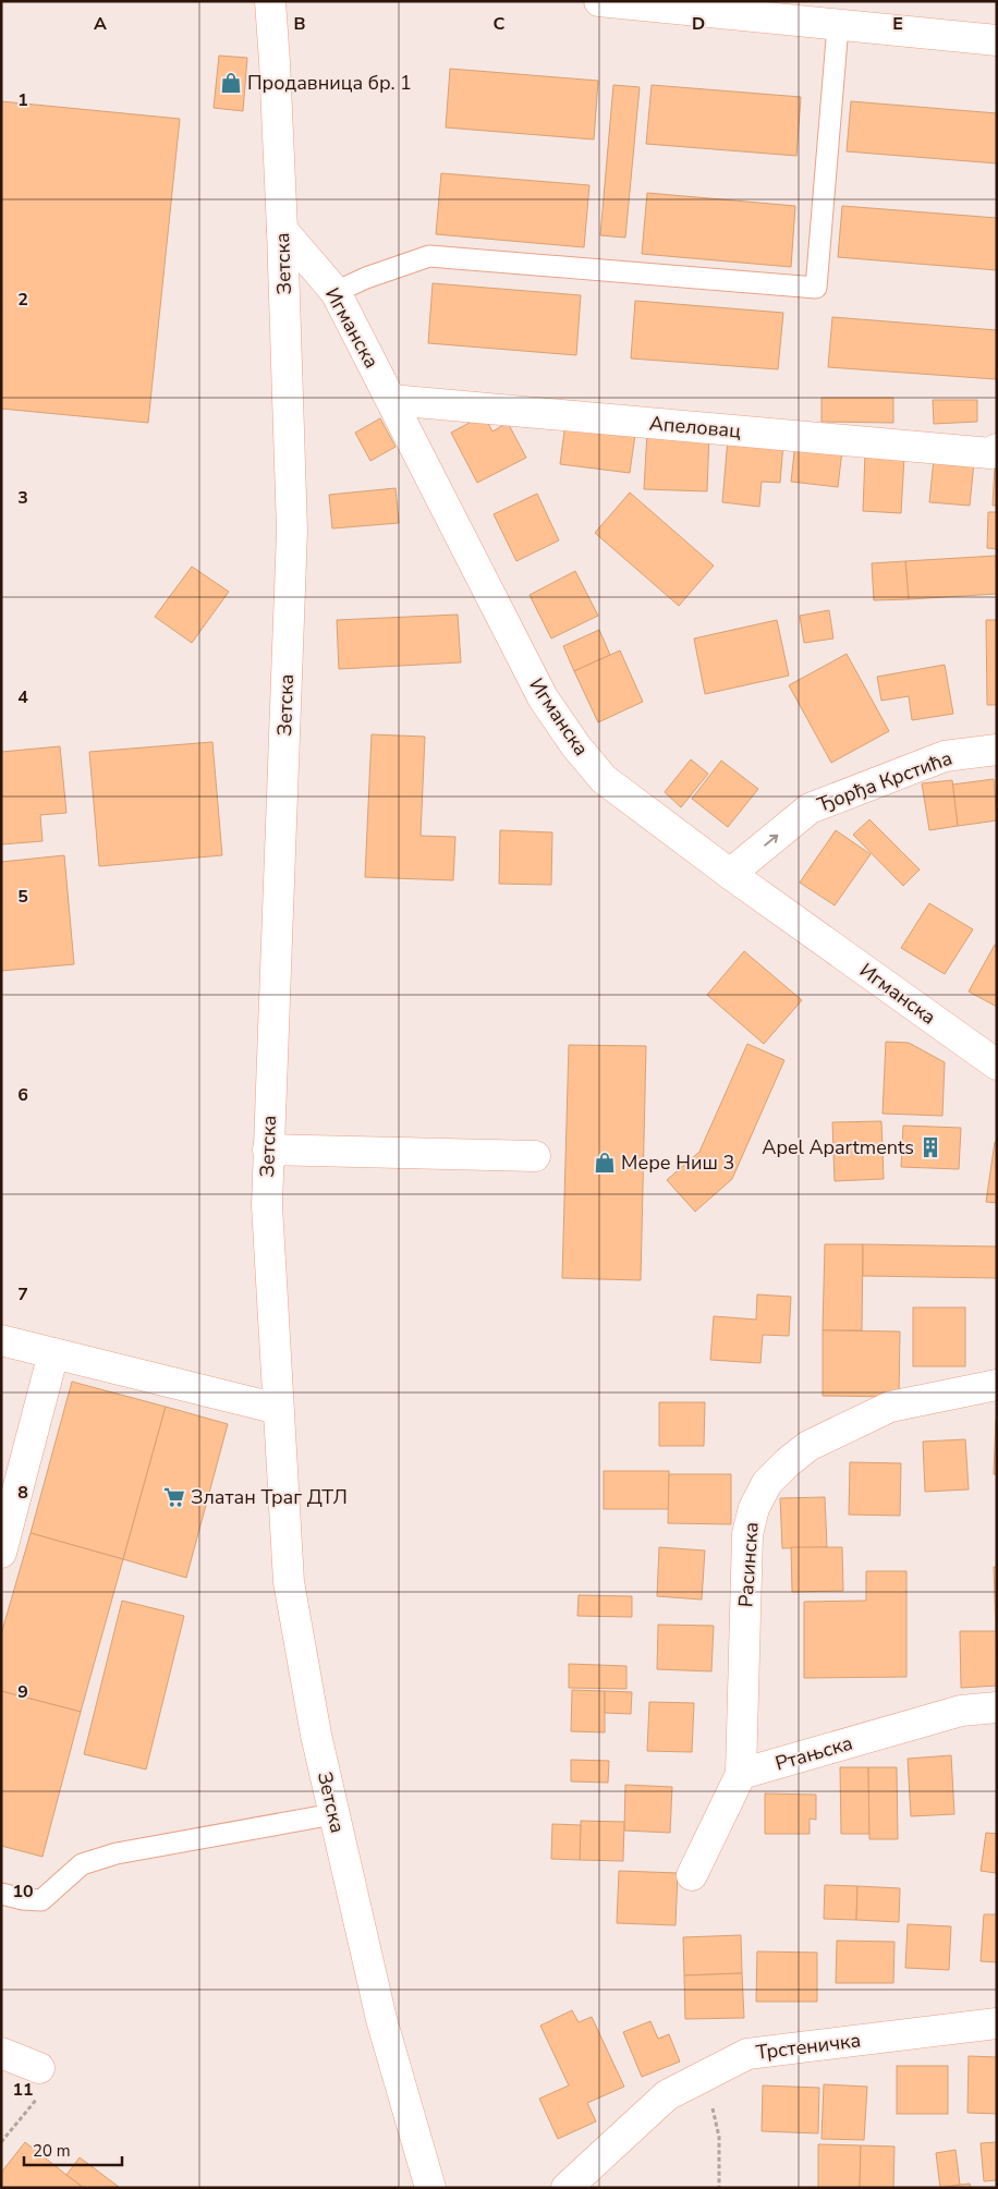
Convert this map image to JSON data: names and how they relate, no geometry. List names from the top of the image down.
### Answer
{
  "streets": {
    "street": [
      "Зетска",
      "Игманска",
      "Апеловац",
      "Ђорђа Крстића",
      "Расинска",
      "Ртањска",
      "Трстеничка"
    ]
  },
  "crossings": [
    ["Зетска", "Игманска"],
    ["Игманска", "Апеловац"],
    ["Игманска", "Ђорђа Крстића"],
    ["Расинска", "Ртањска"]
  ],
  "one_way": ["Ђорђа Крстића"],
  "places": {
    "shop": ["Продавница бр. 1", "Мере Ниш 3"],
    "building": ["Apel Apartments"],
    "supermarket": ["Златан Траг ДТЛ"]
  },
  "scale_bar": "20 m",
  "grid": {
    "columns": [
      "A",
      "B",
      "C",
      "D",
      "E"
    ],
    "rows": [
      "1",
      "2",
      "3",
      "4",
      "5",
      "6",
      "7",
      "8",
      "9",
      "10",
      "11"
    ]
  }
}
